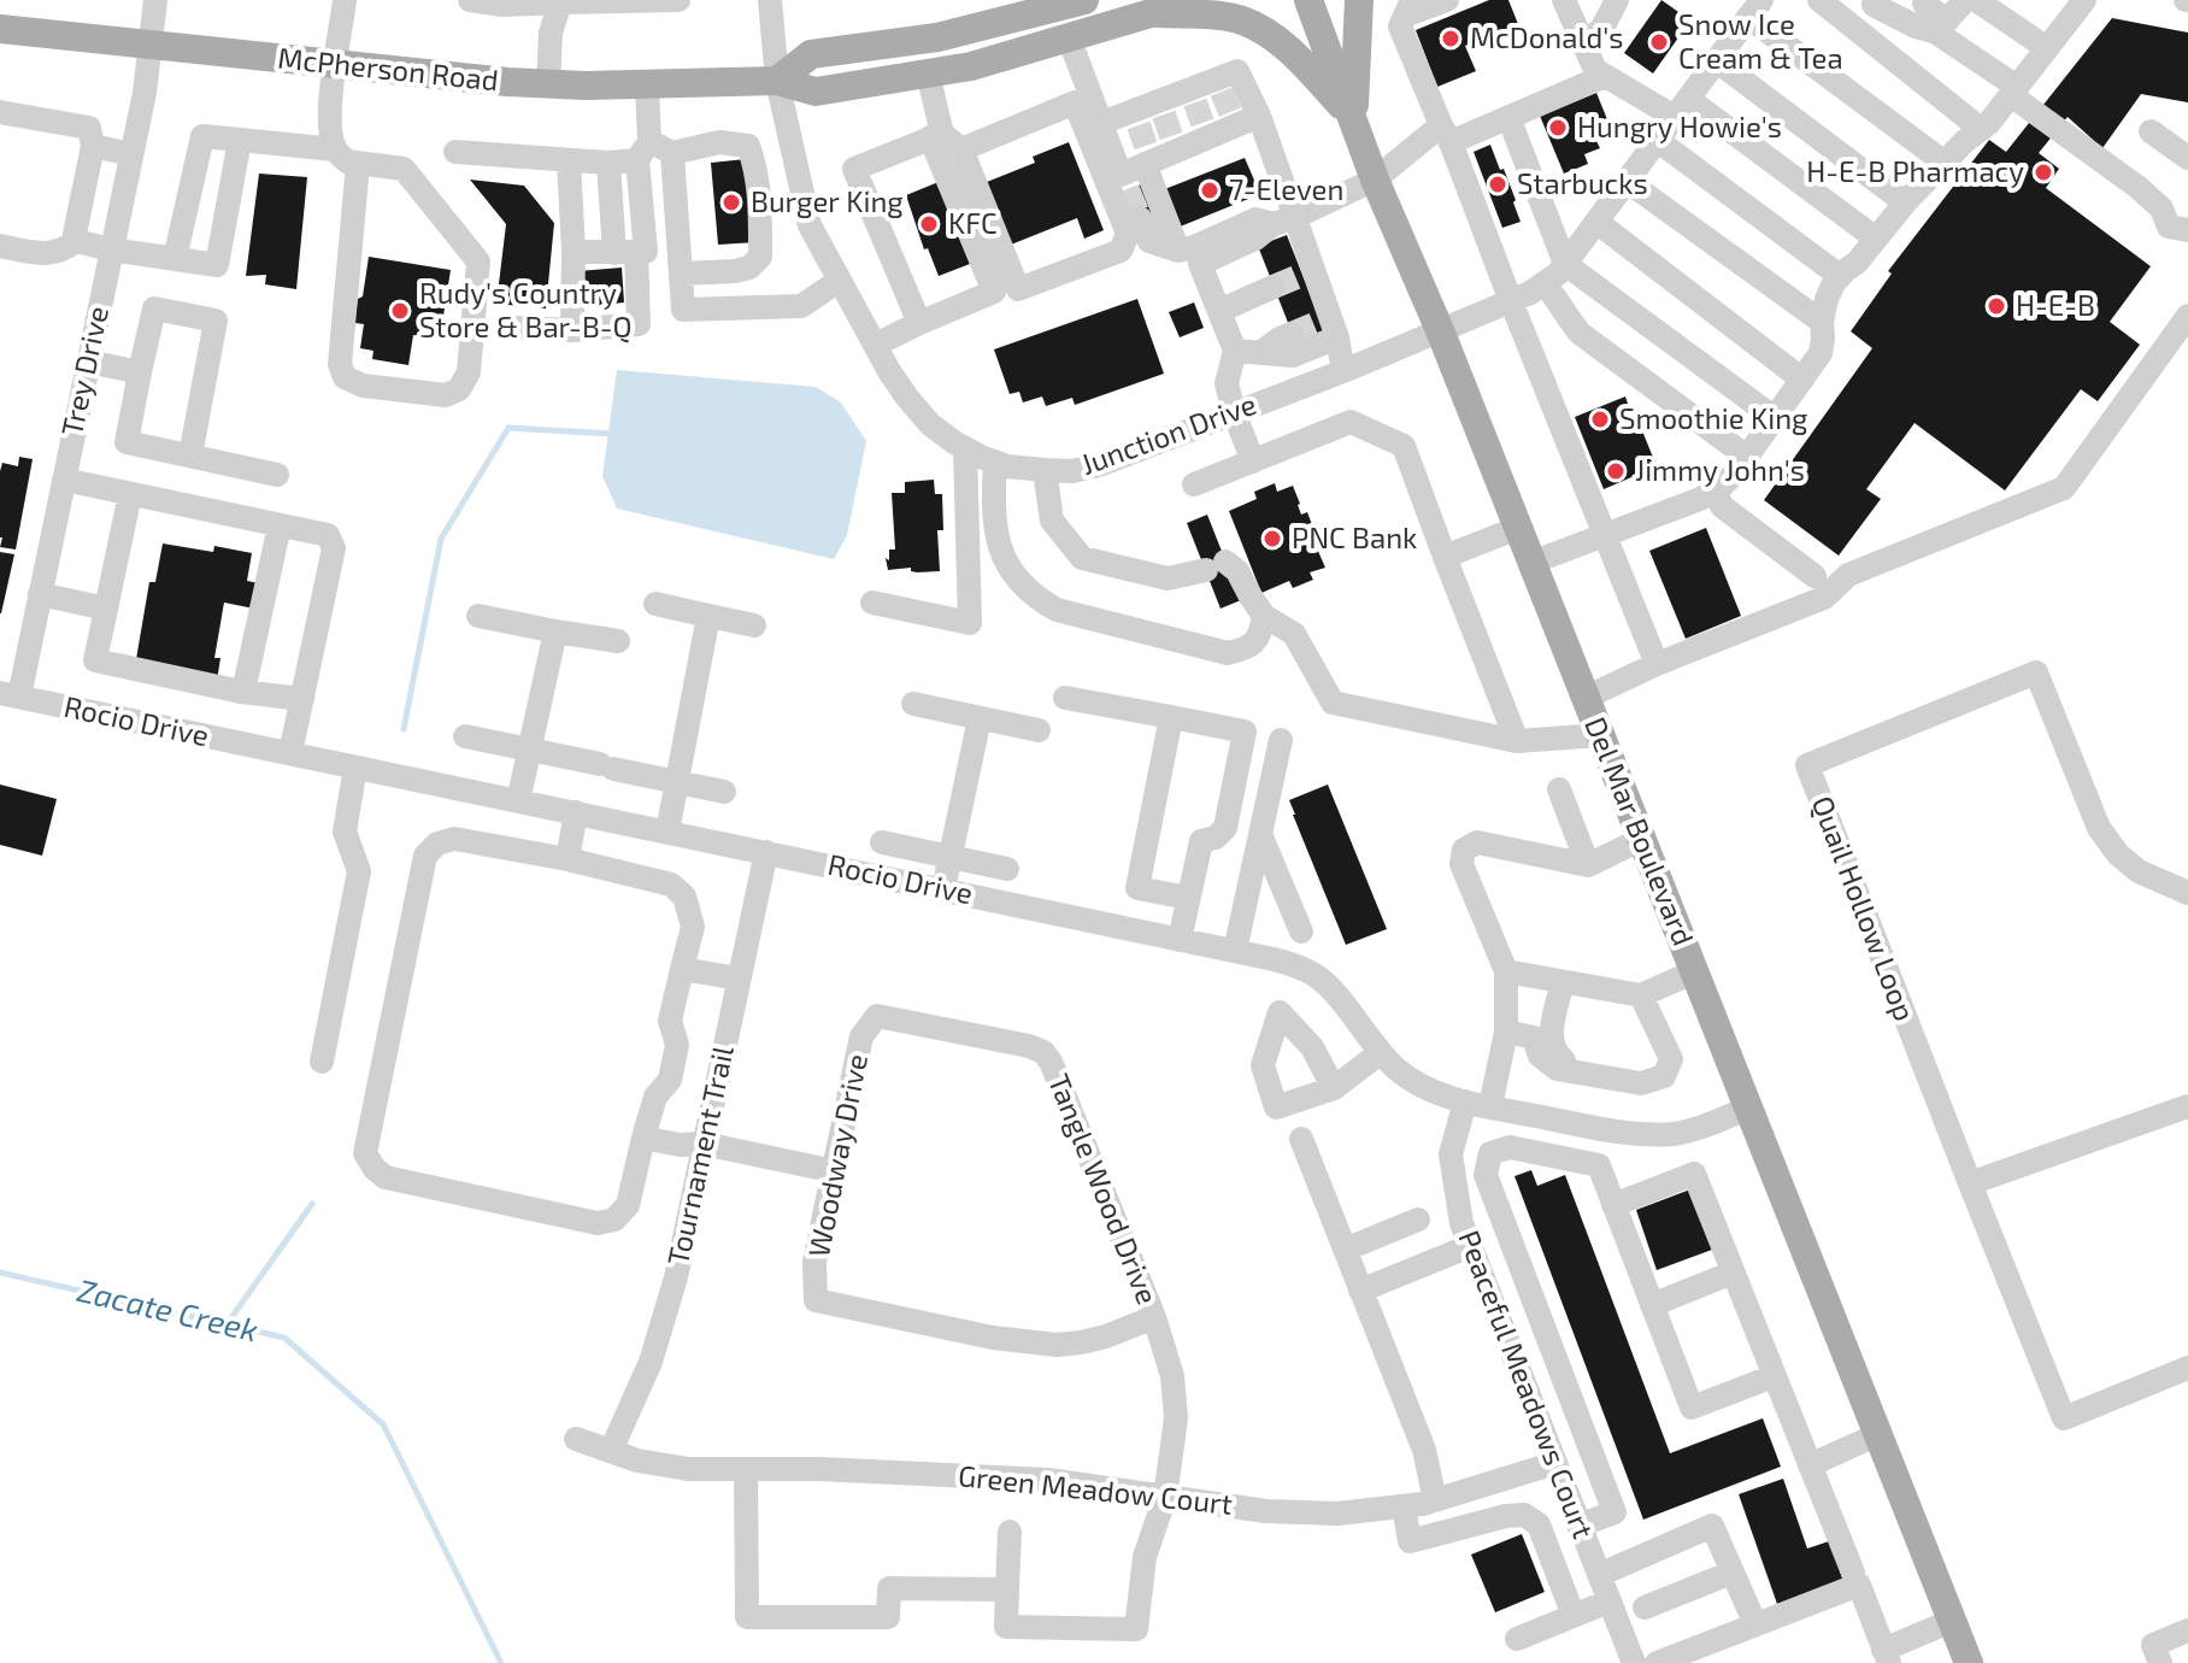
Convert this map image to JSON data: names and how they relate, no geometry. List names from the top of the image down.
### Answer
{
  "streets": {
    "main road": ["McPherson Road", "Del Mar Boulevard"],
    "street": [
      "Trey Drive",
      "Junction Drive",
      "Rocio Drive",
      "Quail Hollow Loop",
      "Tournament Trail",
      "Woodway Drive",
      "Tangle Wood Drive",
      "Peaceful Meadows Court",
      "Green Meadow Court"
    ]
  },
  "crossings": [
    ["McPherson Road", "Trey Drive"],
    ["McPherson Road", "Junction Drive"],
    ["Trey Drive", "Rocio Drive"],
    ["Junction Drive", "Del Mar Boulevard"],
    ["Rocio Drive", "Del Mar Boulevard"],
    ["Rocio Drive", "Tournament Trail"],
    ["Rocio Drive", "Peaceful Meadows Court"],
    ["Tournament Trail", "Green Meadow Court"],
    ["Woodway Drive", "Tangle Wood Drive"],
    ["Tangle Wood Drive", "Green Meadow Court"],
    ["Peaceful Meadows Court", "Green Meadow Court"]
  ],
  "water": ["Zacate Creek"],
  "places": [
    "McDonald's",
    "Snow Ice Cream & Tea",
    "Hungry Howie's",
    "H-E-B Pharmacy",
    "Starbucks",
    "7-Eleven",
    "Burger King",
    "KFC",
    "H-E-B",
    "Rudy's Country Store & Bar-B-Q",
    "Smoothie King",
    "Jimmy John's",
    "PNC Bank"
  ]
}
